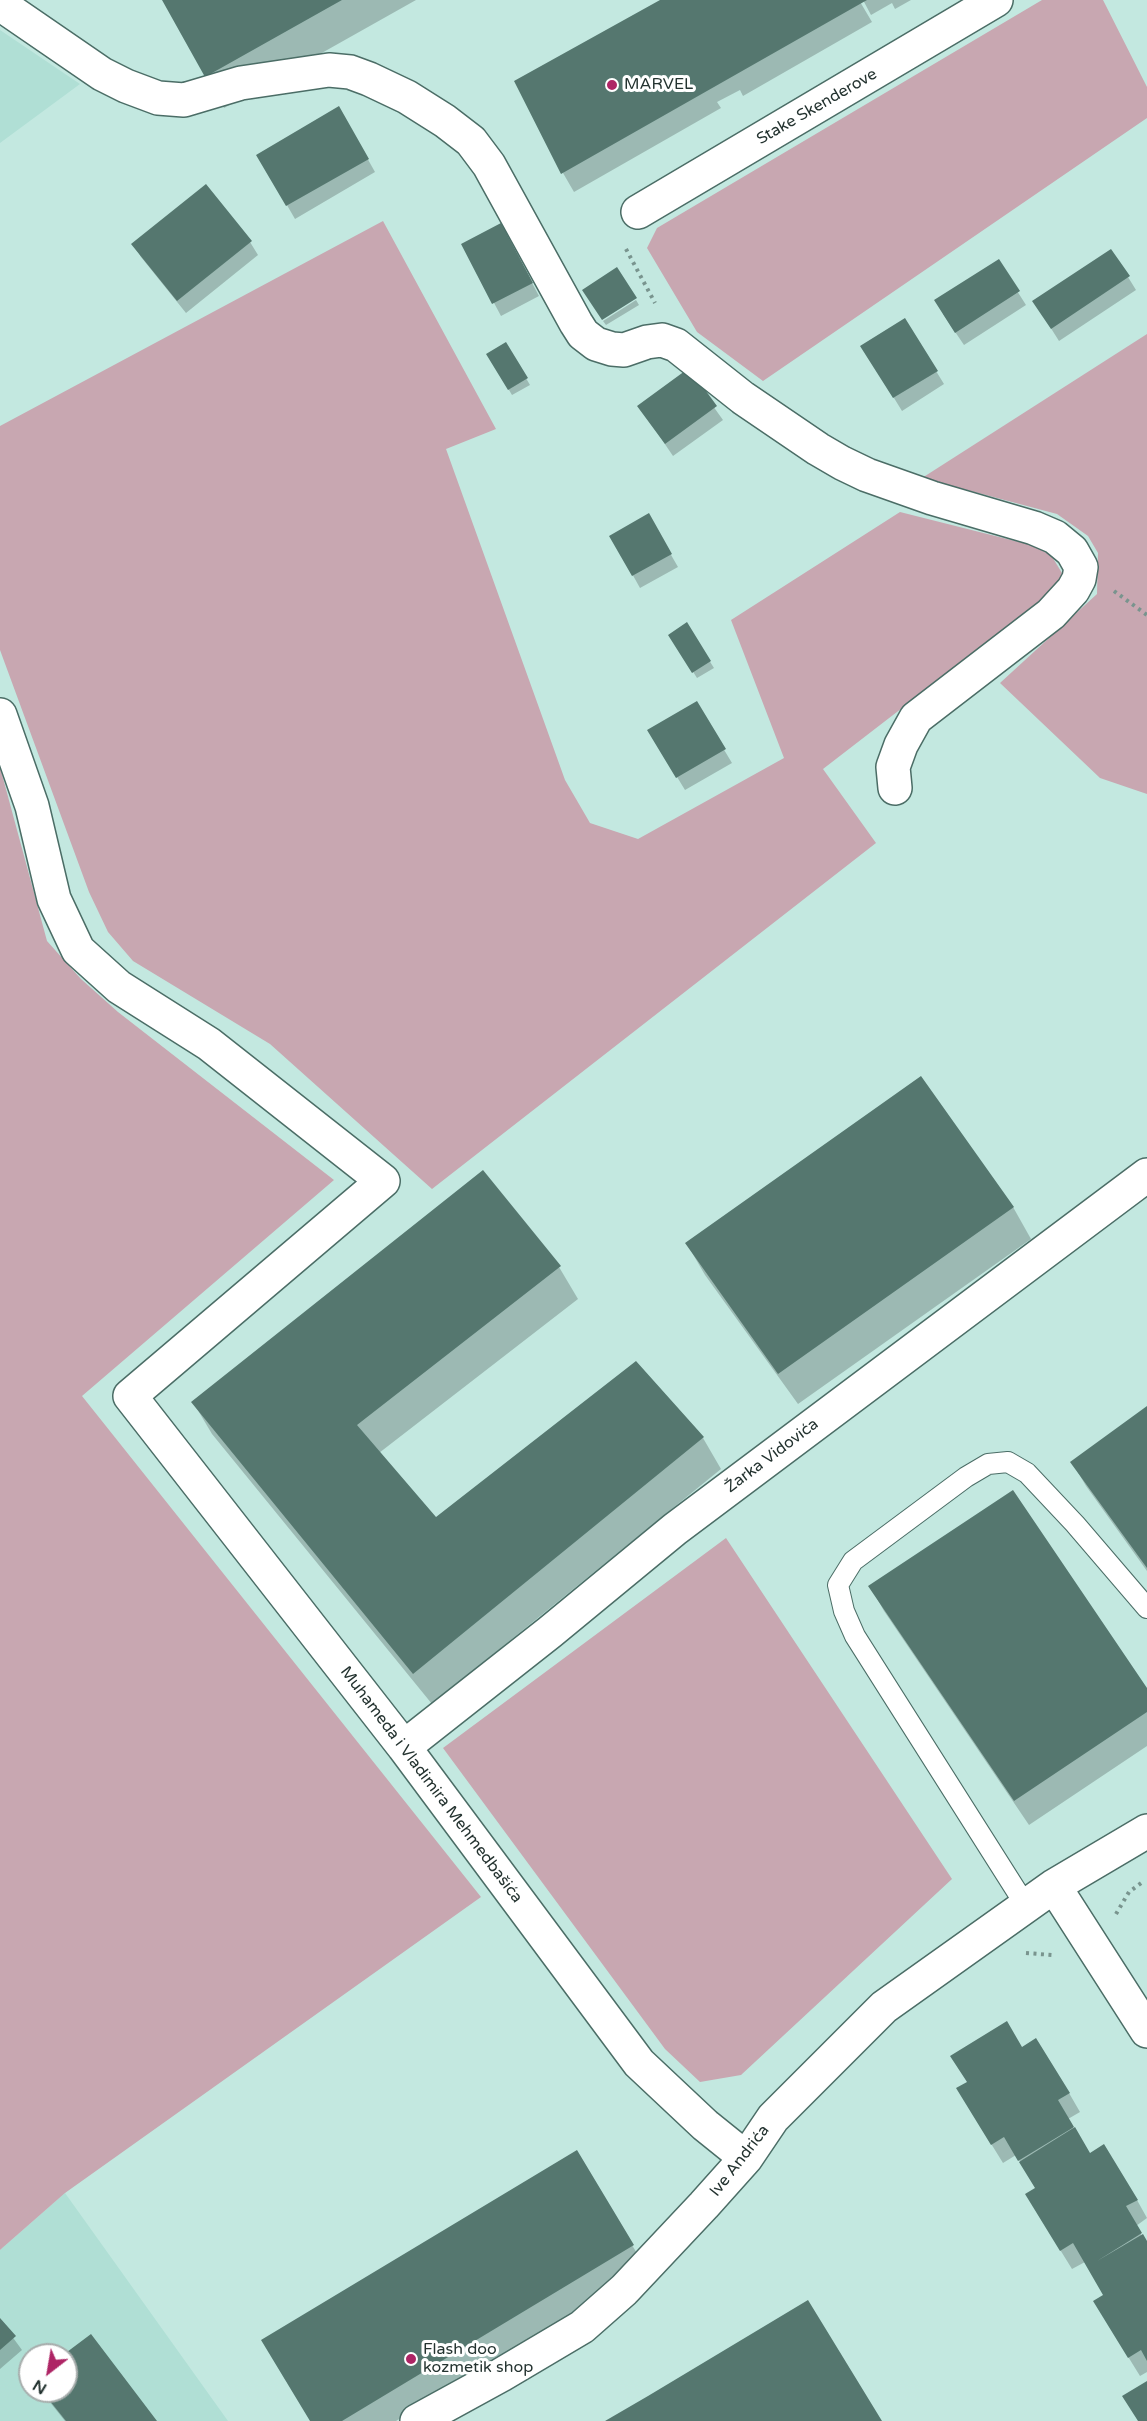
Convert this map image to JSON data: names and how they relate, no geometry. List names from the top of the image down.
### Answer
{
  "streets": {
    "street": [
      "Stake Skenderove",
      "Žarka Vidovića",
      "Muhameda i Vladimira Mehmedbašića",
      "Ive Andrića"
    ]
  },
  "crossings": [
    ["Žarka Vidovića", "Muhameda i Vladimira Mehmedbašića"],
    ["Muhameda i Vladimira Mehmedbašića", "Ive Andrića"]
  ],
  "places": ["MARVEL", "Flash doo kozmetik shop"],
  "north": "bottom left"
}
